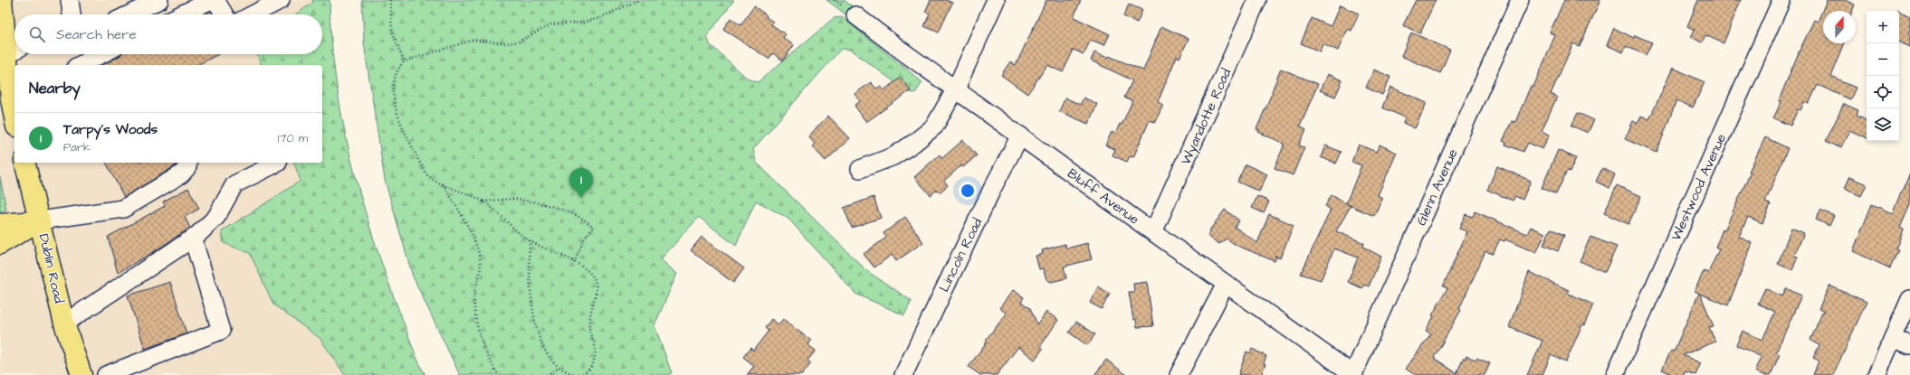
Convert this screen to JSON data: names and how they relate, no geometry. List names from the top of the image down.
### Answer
{
  "streets": {
    "main road": ["Dublin Road"],
    "street": [
      "Wyandotte Road",
      "Glenn Avenue",
      "Westwood Avenue",
      "Bluff Avenue",
      "Lincoln Road"
    ]
  },
  "crossings": [
    ["Wyandotte Road", "Bluff Avenue"],
    ["Glenn Avenue", "Bluff Avenue"],
    ["Bluff Avenue", "Lincoln Road"]
  ],
  "north": "top",
  "page": {
    "map_buttons": ["+", "−"],
    "search": "Search here",
    "heading": "Nearby",
    "list": [
      {
        "mark": "1",
        "name": "Tarpy's Woods",
        "note": "Park",
        "value": "170 m"
      }
    ],
    "pins": "1"
  }
}
